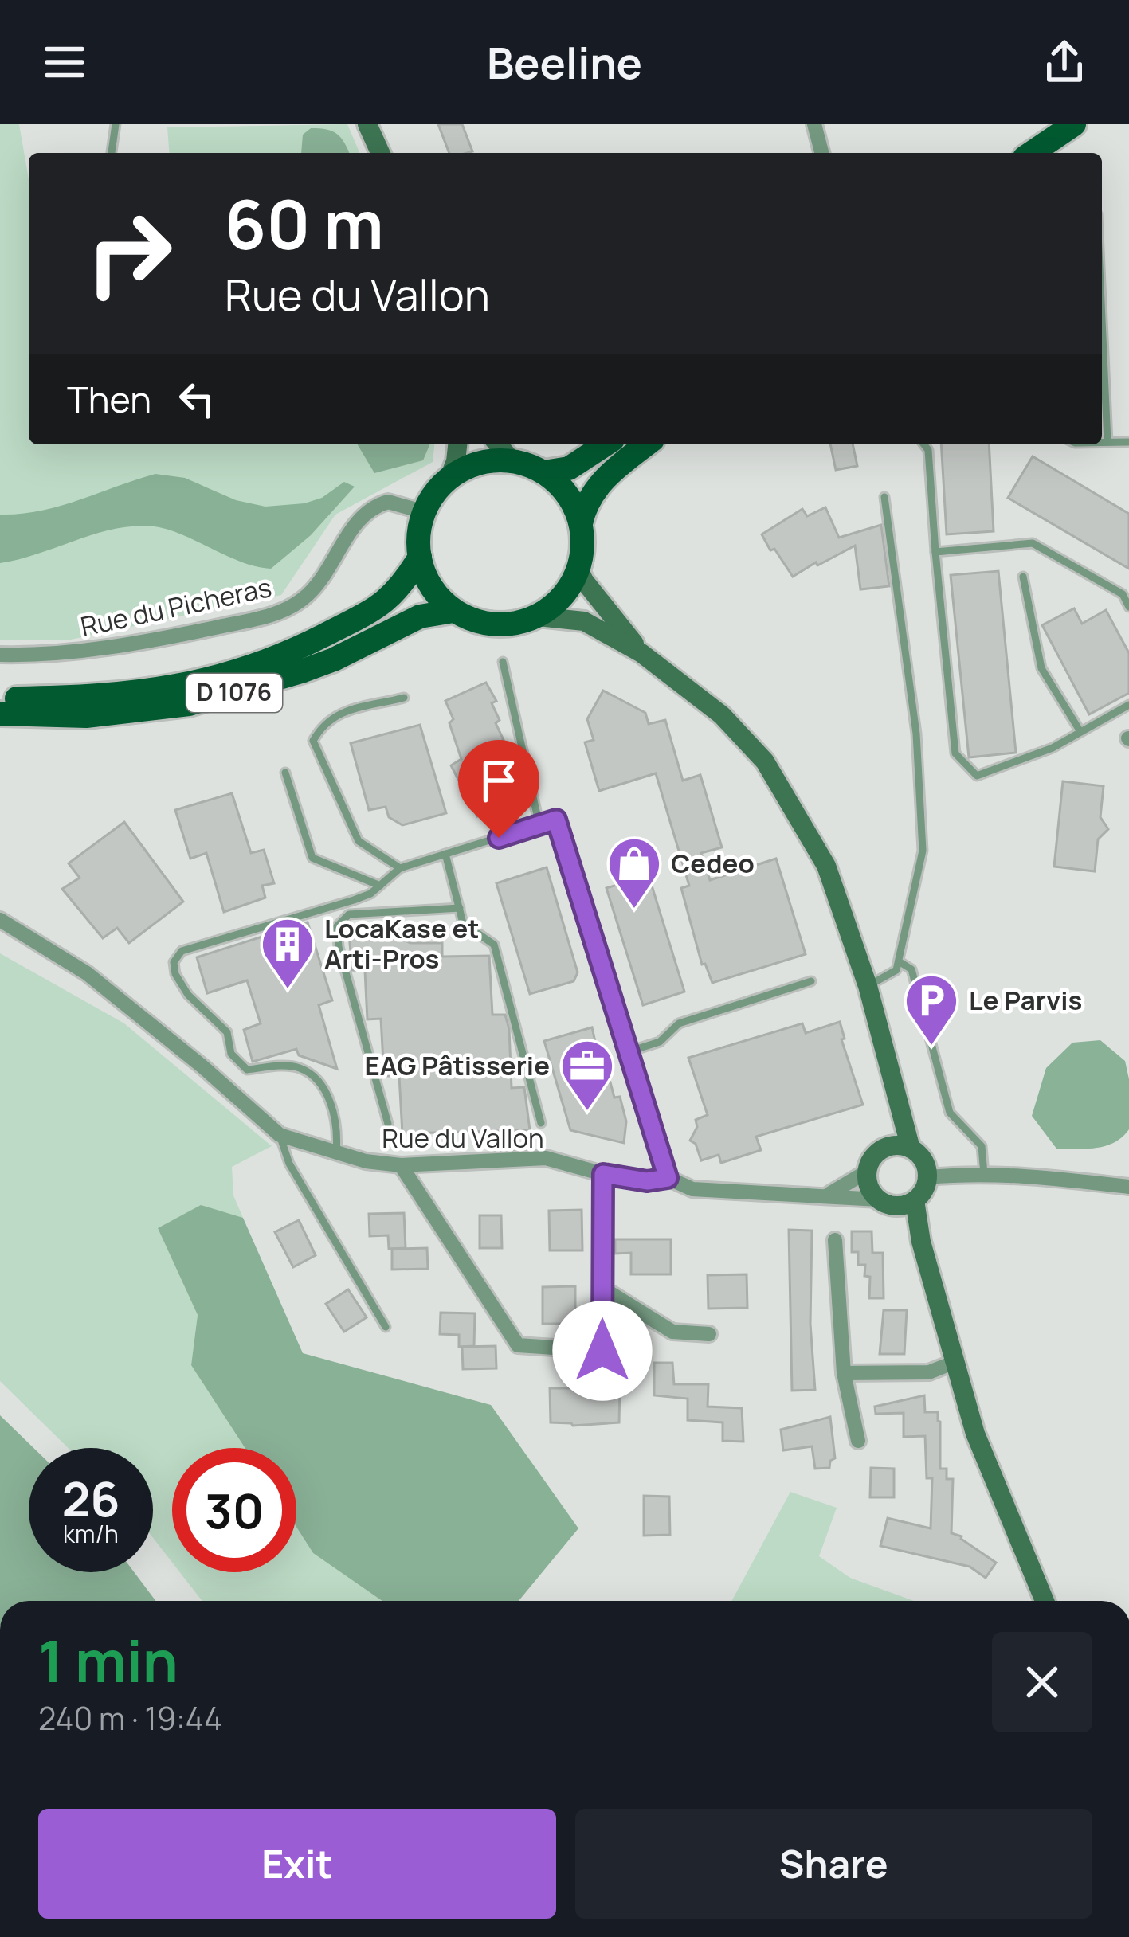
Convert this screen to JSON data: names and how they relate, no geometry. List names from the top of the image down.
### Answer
{
  "streets": {
    "main road": ["D 1076"],
    "street": ["Rue du Picheras", "Rue du Vallon"]
  },
  "crossings": [
    ["Rue du Picheras", "D 1076"]
  ],
  "places": {
    "shop": ["Cedeo"],
    "building": ["LocaKase et Arti-Pros"],
    "parking": ["Le Parvis"],
    "office": ["EAG Pâtisserie"]
  },
  "page": {
    "header": "Beeline",
    "turn": ["60 m", "Rue du Vallon"],
    "then": "Then",
    "speed": "26 km/h",
    "limit": "30",
    "heading": ["1 min", "240 m · 19:44"],
    "buttons": ["Exit", "Share"]
  }
}
